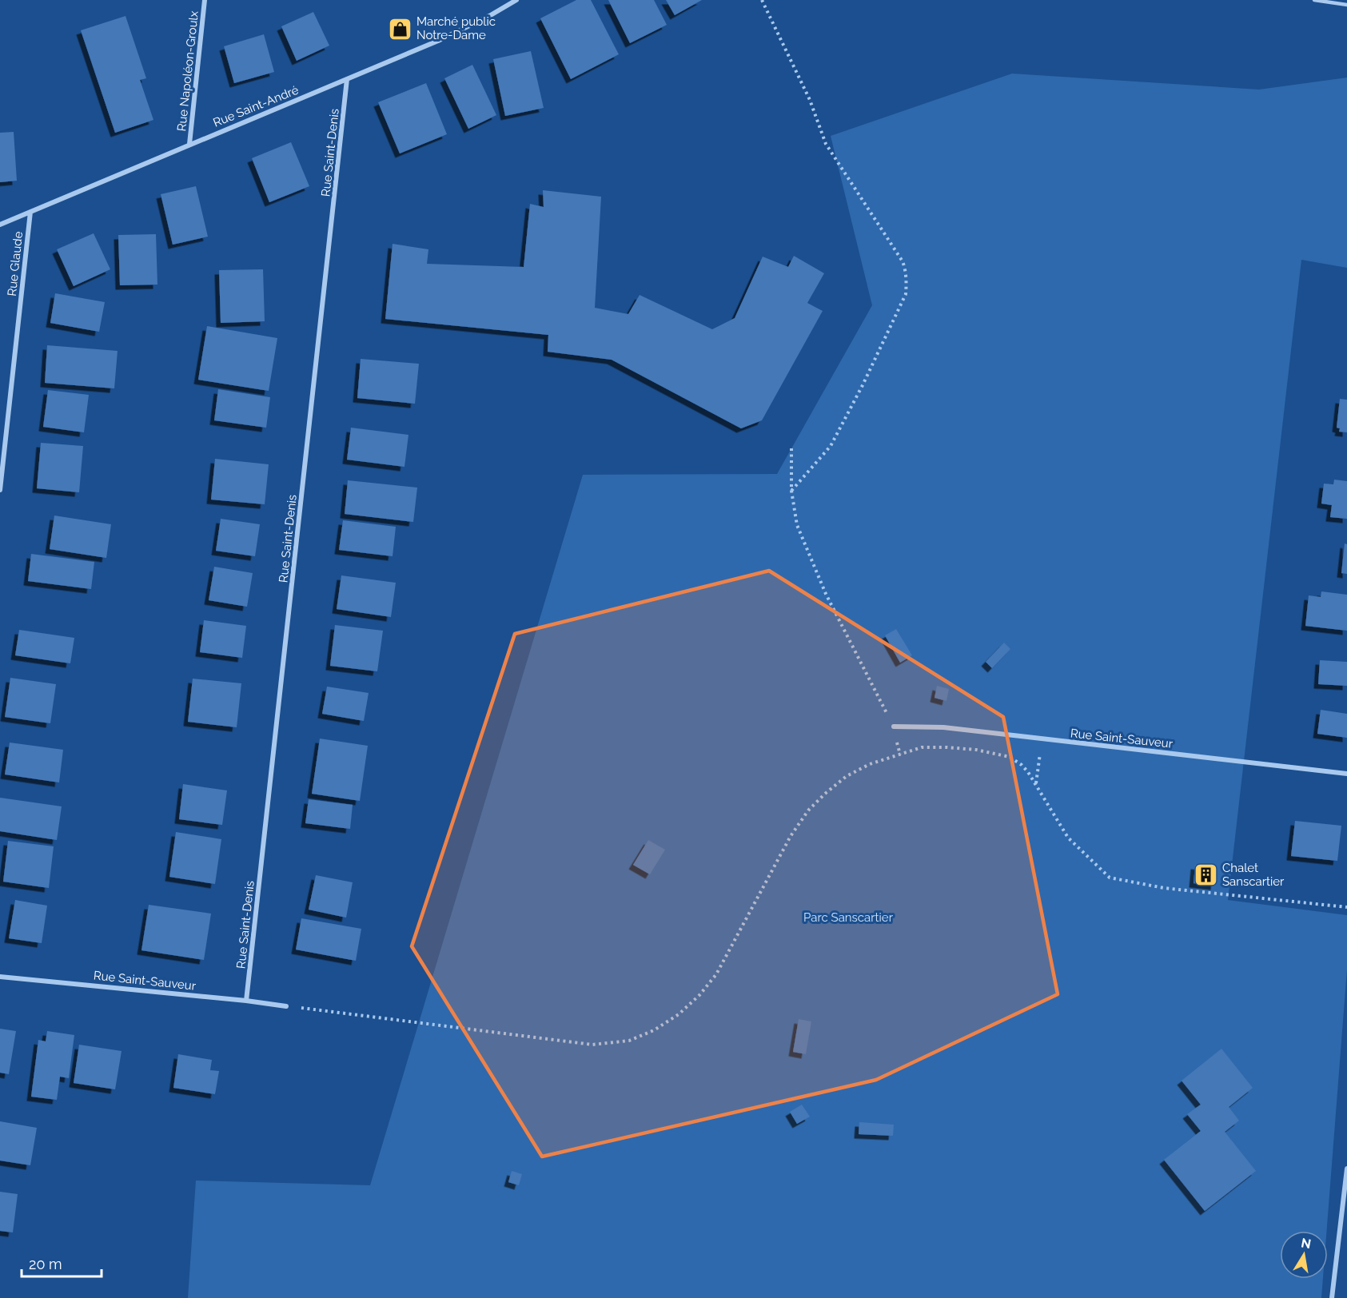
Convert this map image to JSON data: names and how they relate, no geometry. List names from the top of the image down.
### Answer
{
  "streets": {
    "street": [
      "Rue Napoléon-Groulx",
      "Rue Saint-André",
      "Rue Saint-Denis",
      "Rue Glaude",
      "Rue Saint-Sauveur"
    ]
  },
  "crossings": [
    ["Rue Napoléon-Groulx", "Rue Saint-André"],
    ["Rue Saint-André", "Rue Saint-Denis"],
    ["Rue Saint-André", "Rue Glaude"],
    ["Rue Saint-Denis", "Rue Saint-Sauveur"]
  ],
  "parks": ["Parc Sanscartier"],
  "places": {
    "shop": ["Marché public Notre-Dame"],
    "building": ["Chalet Sanscartier"]
  },
  "scale_bar": "20 m",
  "north": "top"
}
